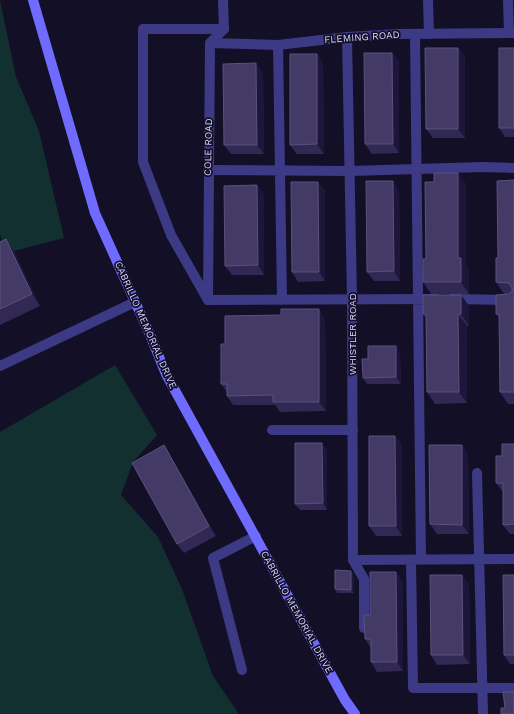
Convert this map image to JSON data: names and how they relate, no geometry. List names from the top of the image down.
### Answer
{
  "streets": {
    "main road": ["CABRILLO MEMORIAL DRIVE"],
    "street": ["FLEMING ROAD", "COLE ROAD", "WHISTLER ROAD"]
  },
  "crossings": [
    ["FLEMING ROAD", "COLE ROAD"],
    ["FLEMING ROAD", "WHISTLER ROAD"]
  ]
}
